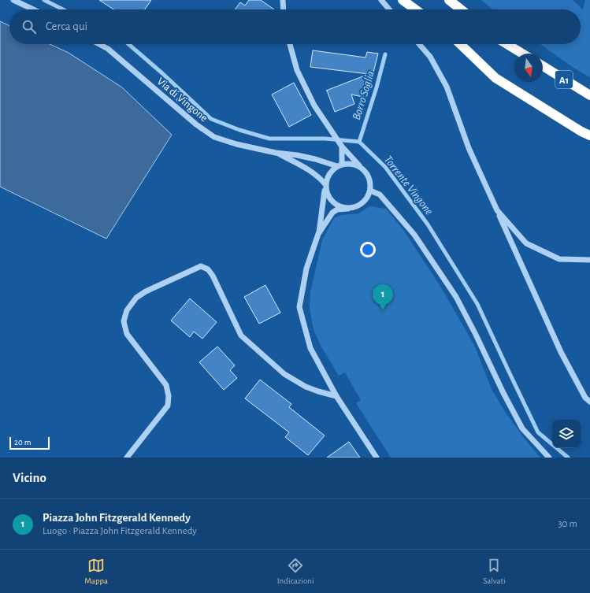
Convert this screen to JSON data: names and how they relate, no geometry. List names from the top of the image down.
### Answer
{
  "streets": {
    "highway": ["A1"],
    "street": ["Via di Vingone"]
  },
  "water": ["Borro Soglia", "Torrente Vingone"],
  "scale_bar": "20 m",
  "north": "bottom",
  "page": {
    "search": "Cerca qui",
    "pins": "1",
    "scale": "20 m",
    "heading": "Vicino",
    "list": [
      {
        "mark": "1",
        "name": "Piazza John Fitzgerald Kennedy",
        "note": "Luogo · Piazza John Fitzgerald Kennedy",
        "value": "30 m"
      }
    ],
    "nav": ["Mappa", "Indicazioni", "Salvati"]
  }
}
